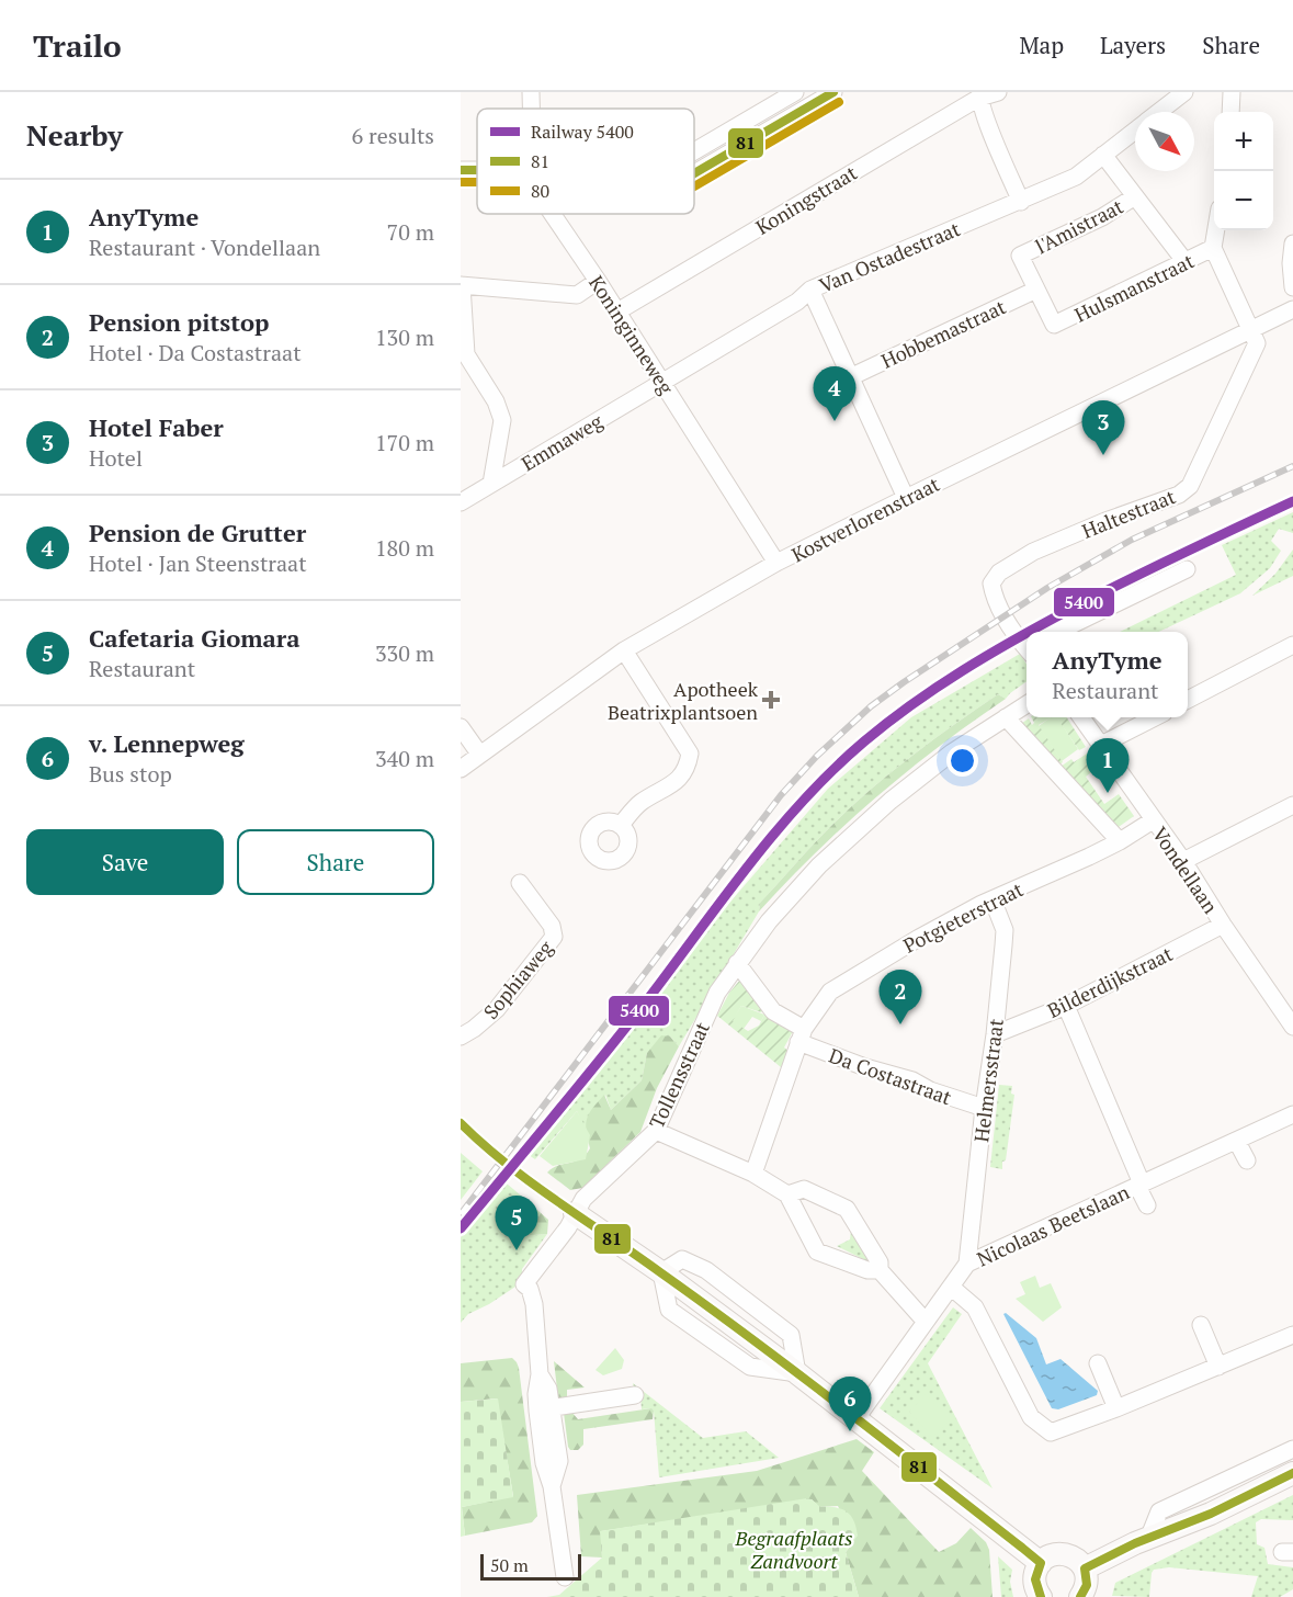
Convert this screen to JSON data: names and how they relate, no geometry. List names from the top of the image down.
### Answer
{
  "streets": {
    "street": [
      "Koningstraat",
      "l'Amistraat",
      "Van Ostadestraat",
      "Hulsmanstraat",
      "Hobbemastraat",
      "Koninginneweg",
      "Emmaweg",
      "Haltestraat",
      "Kostverlorenstraat",
      "Vondellaan",
      "Potgieterstraat",
      "Sophiaweg",
      "Bilderdijkstraat",
      "Tollensstraat",
      "Da Costastraat",
      "Helmersstraat",
      "Nicolaas Beetslaan"
    ]
  },
  "crossings": [
    ["Koningstraat", "Koninginneweg"],
    ["l'Amistraat", "Hulsmanstraat"],
    ["l'Amistraat", "Hobbemastraat"],
    ["Van Ostadestraat", "Koninginneweg"],
    ["Van Ostadestraat", "Emmaweg"],
    ["Hulsmanstraat", "Hobbemastraat"],
    ["Koninginneweg", "Emmaweg"],
    ["Koninginneweg", "Kostverlorenstraat"],
    ["Haltestraat", "Kostverlorenstraat"],
    ["Vondellaan", "Potgieterstraat"],
    ["Vondellaan", "Bilderdijkstraat"],
    ["Potgieterstraat", "Da Costastraat"],
    ["Potgieterstraat", "Helmersstraat"],
    ["Bilderdijkstraat", "Helmersstraat"],
    ["Tollensstraat", "Da Costastraat"],
    ["Da Costastraat", "Helmersstraat"],
    ["Helmersstraat", "Nicolaas Beetslaan"]
  ],
  "parks": ["Begraafplaats Zandvoort"],
  "places": {
    "health": ["Apotheek Beatrixplantsoen"]
  },
  "lines": ["transit line 81", "transit line 80", "rail line 5400"],
  "legend": ["Railway 5400", "81", "80"],
  "scale_bar": "50 m",
  "north": "bottom right",
  "page": {
    "header": "Trailo",
    "nav": ["Map", "Layers", "Share"],
    "heading": ["Nearby", "6 results"],
    "map_buttons": ["+", "−"],
    "list": [
      {
        "mark": "1",
        "name": "AnyTyme",
        "note": "Restaurant · Vondellaan",
        "value": "70 m"
      },
      {
        "mark": "2",
        "name": "Pension pitstop",
        "note": "Hotel · Da Costastraat",
        "value": "130 m"
      },
      {
        "mark": "3",
        "name": "Hotel Faber",
        "note": "Hotel",
        "value": "170 m"
      },
      {
        "mark": "4",
        "name": "Pension de Grutter",
        "note": "Hotel · Jan Steenstraat",
        "value": "180 m"
      },
      {
        "mark": "5",
        "name": "Cafetaria Giomara",
        "note": "Restaurant",
        "value": "330 m"
      },
      {
        "mark": "6",
        "name": "v. Lennepweg",
        "note": "Bus stop",
        "value": "340 m"
      }
    ],
    "pins": [
      "4",
      "3",
      "1",
      "2",
      "5",
      "6"
    ],
    "popup": ["AnyTyme", "Restaurant"],
    "buttons": ["Save", "Share"],
    "scale": "50 m"
  }
}
